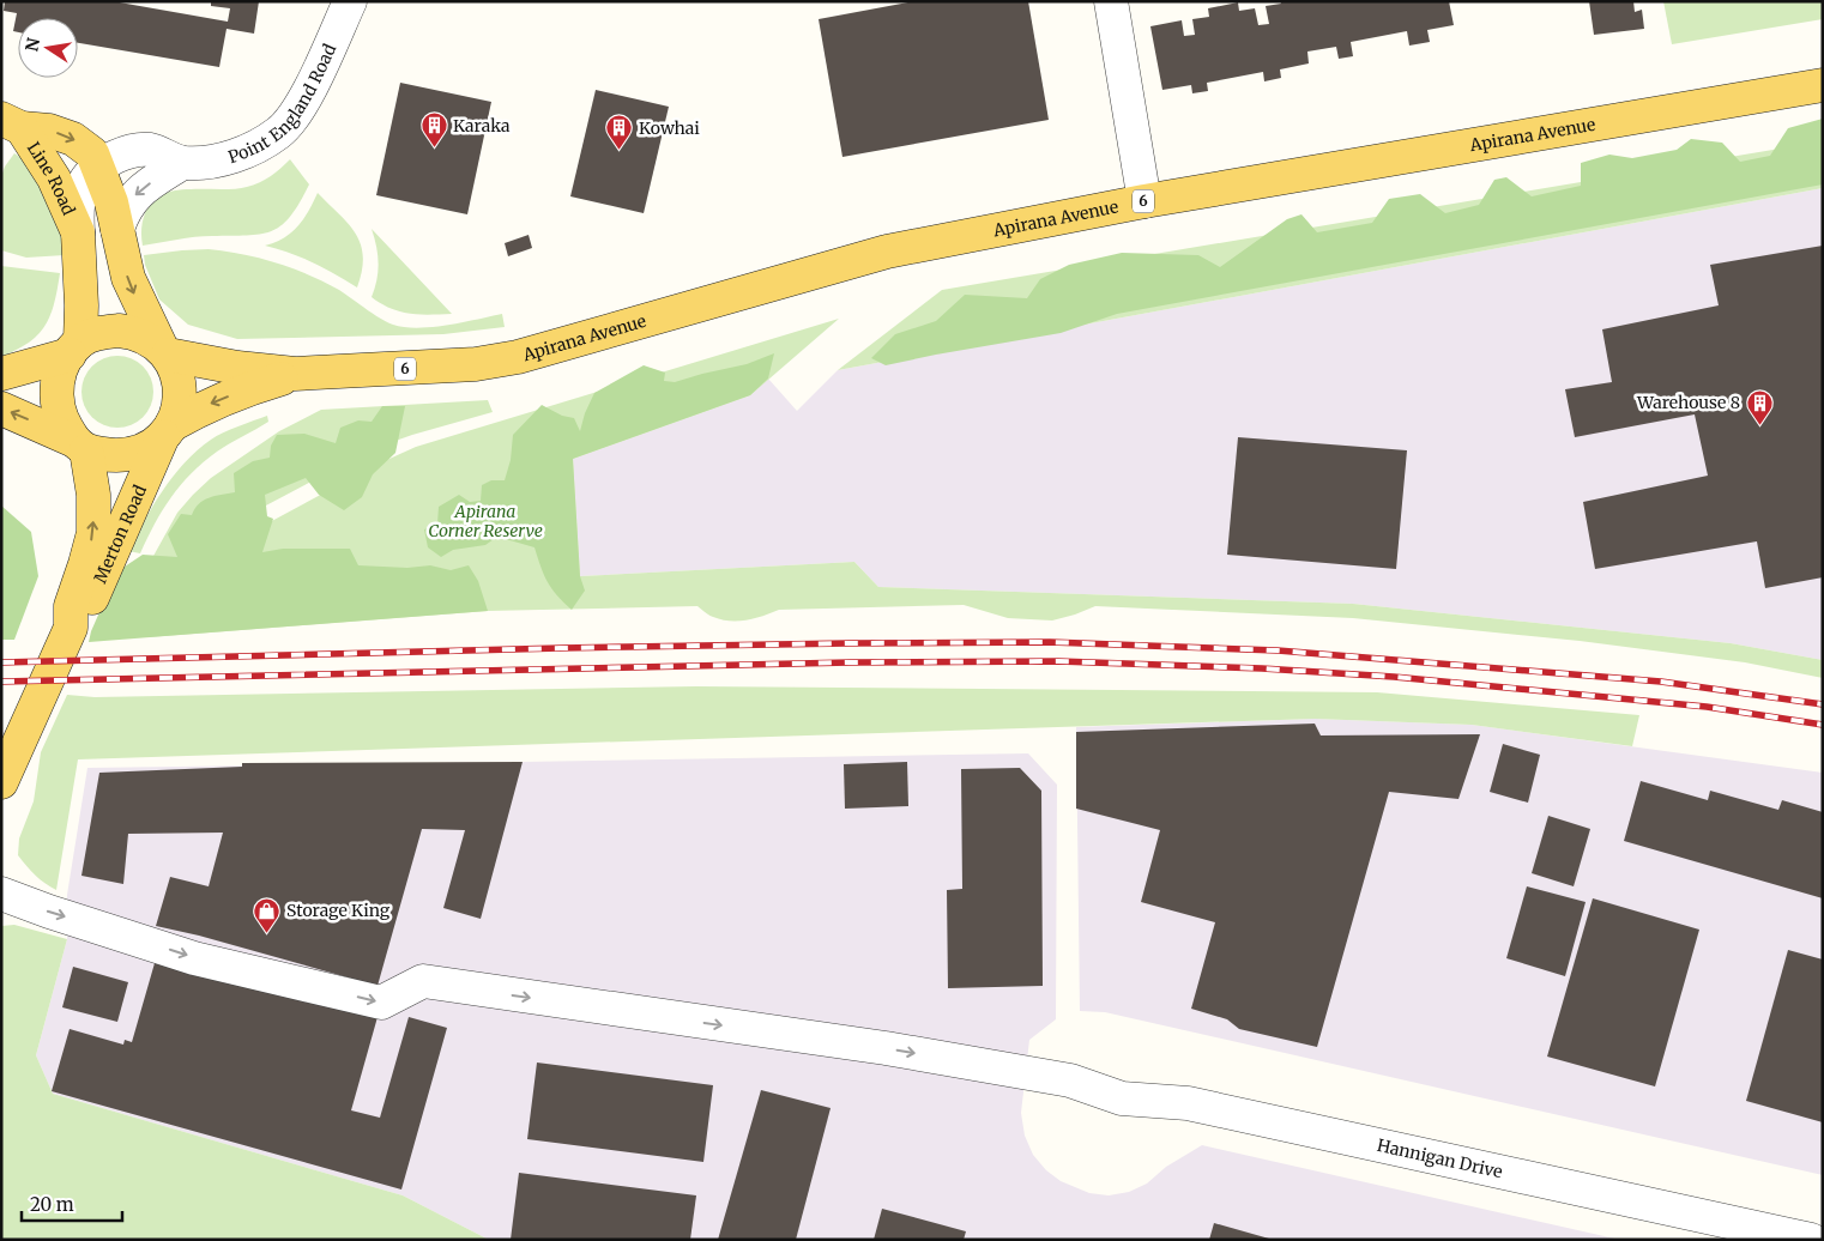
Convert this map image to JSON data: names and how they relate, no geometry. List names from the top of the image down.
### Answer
{
  "streets": {
    "main road": [
      "Apirana Avenue",
      "Line Road",
      "6",
      "Merton Road"
    ],
    "street": ["Point England Road", "Hannigan Drive"]
  },
  "crossings": [
    ["Point England Road", "Line Road"],
    ["Apirana Avenue", "6"],
    ["Apirana Avenue", "Merton Road"],
    ["6", "Merton Road"]
  ],
  "one_way": ["Line Road", "Hannigan Drive"],
  "parks": ["Apirana Corner Reserve"],
  "places": {
    "building": ["Karaka", "Kowhai", "Warehouse 8"],
    "shop": ["Storage King"]
  },
  "scale_bar": "20 m",
  "north": "left"
}
